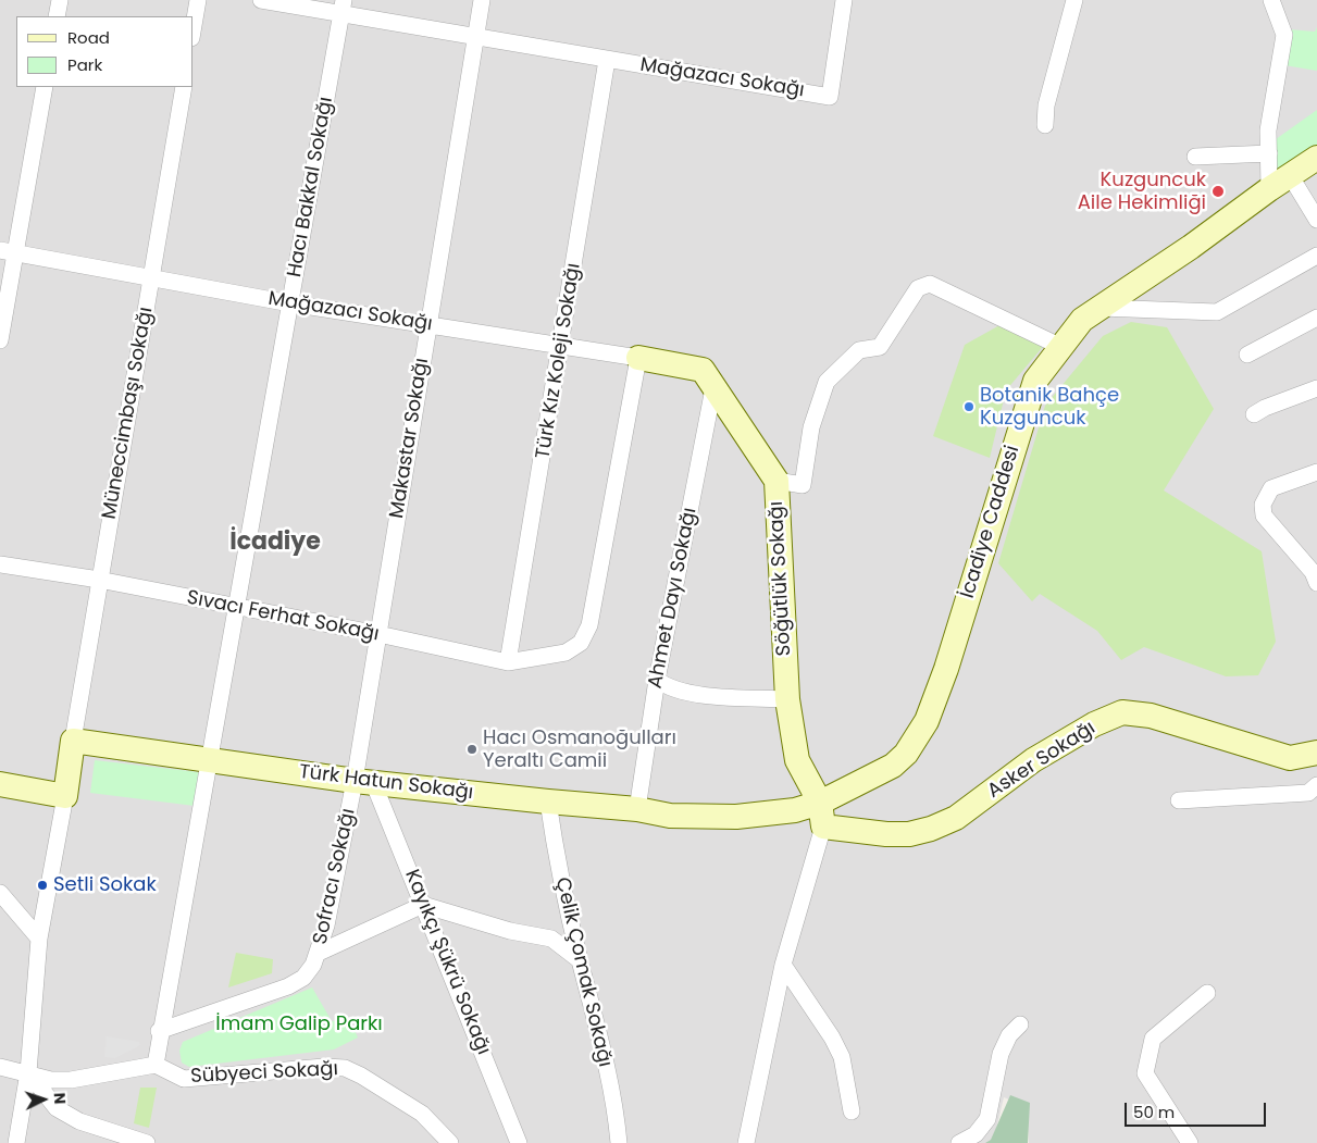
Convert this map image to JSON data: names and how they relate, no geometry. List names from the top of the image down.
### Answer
{
  "streets": {
    "street": [
      "Mağazacı Sokağı",
      "Hacı Bakkal Sokağı",
      "Türk Kız Koleji Sokağı",
      "Müneccimbaşı Sokağı",
      "Makastar Sokağı",
      "İcadiye Caddesi",
      "Söğütlük Sokağı",
      "Ahmet Dayı Sokağı",
      "Sıvacı Ferhat Sokağı",
      "Asker Sokağı",
      "Türk Hatun Sokağı",
      "Sofracı Sokağı",
      "Kayıkçı Şükrü Sokağı",
      "Çelik Çomak Sokağı",
      "Sübyeci Sokağı"
    ]
  },
  "crossings": [
    ["Mağazacı Sokağı", "Hacı Bakkal Sokağı"],
    ["Mağazacı Sokağı", "Türk Kız Koleji Sokağı"],
    ["Mağazacı Sokağı", "Müneccimbaşı Sokağı"],
    ["Mağazacı Sokağı", "Makastar Sokağı"],
    ["Mağazacı Sokağı", "Söğütlük Sokağı"],
    ["Mağazacı Sokağı", "Ahmet Dayı Sokağı"],
    ["Mağazacı Sokağı", "Sıvacı Ferhat Sokağı"],
    ["Hacı Bakkal Sokağı", "Sıvacı Ferhat Sokağı"],
    ["Hacı Bakkal Sokağı", "Türk Hatun Sokağı"],
    ["Hacı Bakkal Sokağı", "Sofracı Sokağı"],
    ["Türk Kız Koleji Sokağı", "Sıvacı Ferhat Sokağı"],
    ["Müneccimbaşı Sokağı", "Sıvacı Ferhat Sokağı"],
    ["Müneccimbaşı Sokağı", "Türk Hatun Sokağı"],
    ["Makastar Sokağı", "Sıvacı Ferhat Sokağı"],
    ["Makastar Sokağı", "Türk Hatun Sokağı"],
    ["Makastar Sokağı", "Sofracı Sokağı"],
    ["Makastar Sokağı", "Kayıkçı Şükrü Sokağı"],
    ["İcadiye Caddesi", "Söğütlük Sokağı"],
    ["İcadiye Caddesi", "Asker Sokağı"],
    ["İcadiye Caddesi", "Türk Hatun Sokağı"],
    ["Söğütlük Sokağı", "Ahmet Dayı Sokağı"],
    ["Söğütlük Sokağı", "Asker Sokağı"],
    ["Söğütlük Sokağı", "Türk Hatun Sokağı"],
    ["Ahmet Dayı Sokağı", "Türk Hatun Sokağı"],
    ["Asker Sokağı", "Türk Hatun Sokağı"],
    ["Türk Hatun Sokağı", "Sofracı Sokağı"],
    ["Türk Hatun Sokağı", "Kayıkçı Şükrü Sokağı"],
    ["Türk Hatun Sokağı", "Çelik Çomak Sokağı"],
    ["Sofracı Sokağı", "Kayıkçı Şükrü Sokağı"]
  ],
  "districts": ["İcadiye"],
  "parks": ["İmam Galip Parkı"],
  "places": [
    "Kuzguncuk Aile Hekimliği",
    "Botanik Bahçe Kuzguncuk",
    "Hacı Osmanoğulları Yeraltı Camii",
    "Setli Sokak"
  ],
  "legend": ["Road", "Park"],
  "scale_bar": "50 m",
  "north": "right"
}
